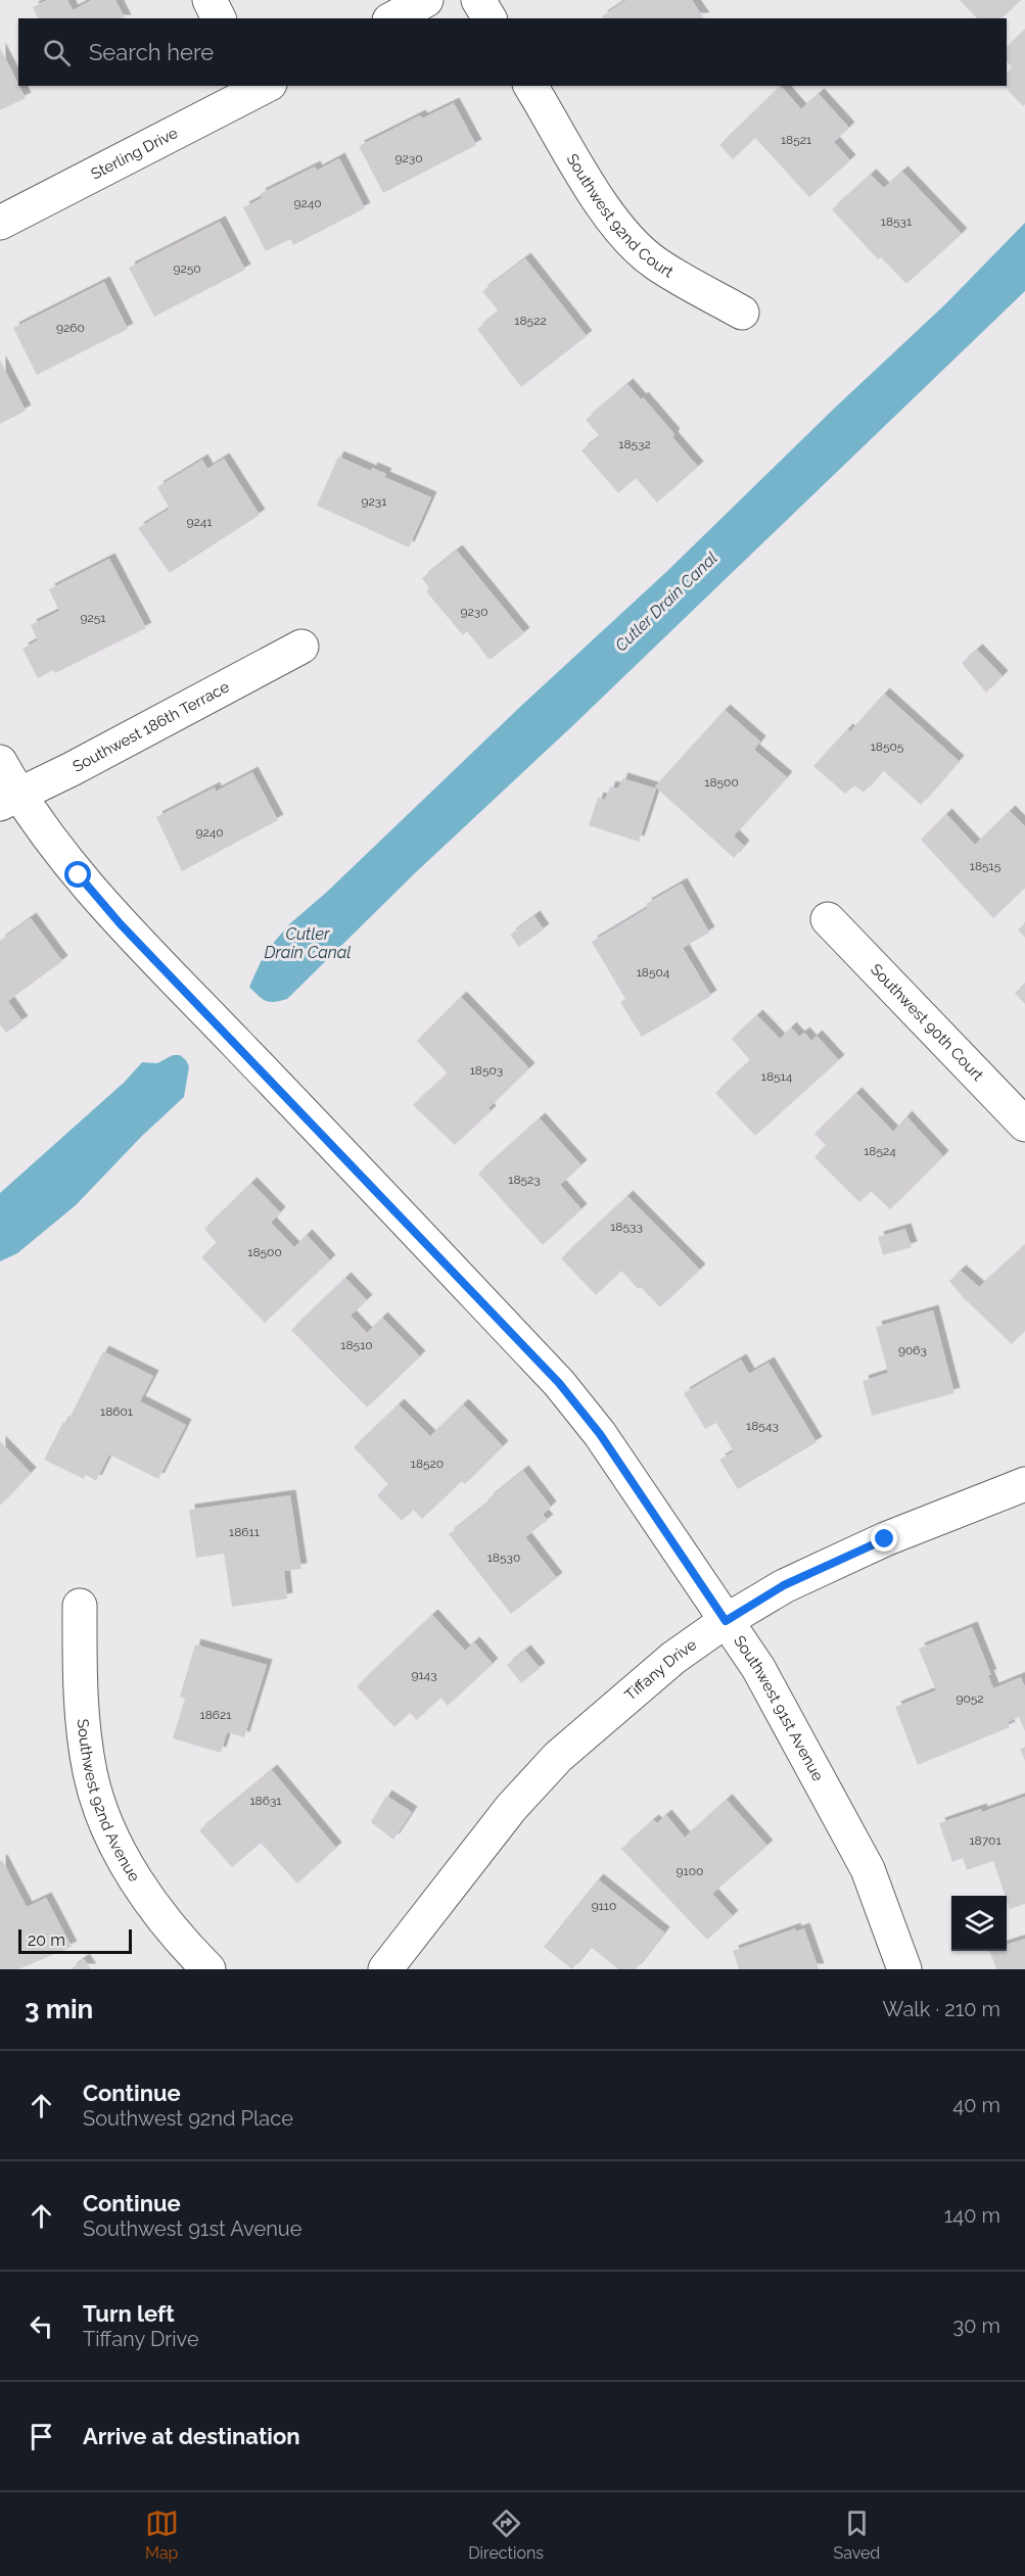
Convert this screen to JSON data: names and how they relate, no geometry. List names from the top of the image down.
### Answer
{
  "streets": {
    "street": [
      "Sterling Drive",
      "Southwest 92nd Court",
      "Southwest 186th Terrace",
      "Southwest 90th Court",
      "Tiffany Drive",
      "Southwest 91st Avenue",
      "Southwest 92nd Avenue"
    ]
  },
  "crossings": [
    ["Southwest 186th Terrace", "Southwest 91st Avenue"],
    ["Tiffany Drive", "Southwest 91st Avenue"]
  ],
  "water": ["Cutler Drain Canal"],
  "house_numbers": [
    "18521",
    "9230",
    "9240",
    "18531",
    "9250",
    "18522",
    "9260",
    "18532",
    "9231",
    "9241",
    "9230",
    "9251",
    "18505",
    "18500",
    "9240",
    "18515",
    "18504",
    "18503",
    "18514",
    "18524",
    "18523",
    "18533",
    "18500",
    "18510",
    "9063",
    "18601",
    "18543",
    "18520",
    "18611",
    "18530",
    "9143",
    "9052",
    "18621",
    "18631",
    "18701",
    "9100",
    "9110"
  ],
  "scale_bar": "20 m",
  "page": {
    "search": "Search here",
    "scale": "20 m",
    "heading": ["3 min", "Walk · 210 m"],
    "list": [
      ["Continue", "Southwest 92nd Place", "40 m"],
      ["Continue", "Southwest 91st Avenue", "140 m"],
      ["Turn left", "Tiffany Drive", "30 m"],
      "Arrive at destination"
    ],
    "nav": ["Map", "Directions", "Saved"]
  }
}
